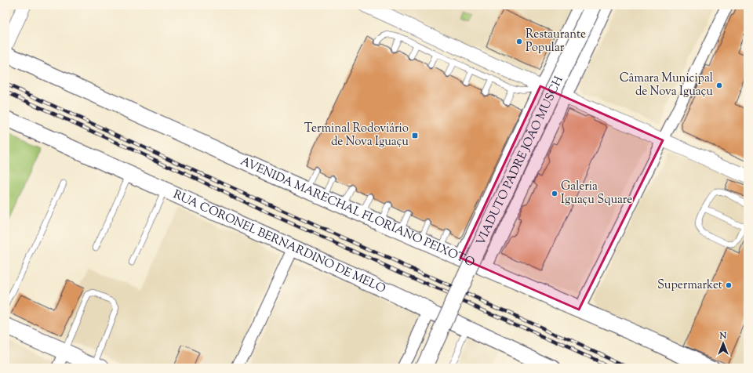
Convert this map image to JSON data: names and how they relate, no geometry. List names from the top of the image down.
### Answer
{
  "streets": {
    "main road": ["VIADUTO PADRE JOÃO MUSCH", "AVENIDA MARECHAL FLORIANO PEIXOTO", "RUA CORONEL BERNARDINO DE MELO"]
  },
  "places": {
    "other": [
      "Restaurante Popular",
      "Câmara Municipal de Nova Iguaçu",
      "Galeria Iguaçu Square",
      "Supermarket"
    ],
    "transit": ["Terminal Rodoviário de Nova Iguaçu"]
  },
  "north": "top"
}
